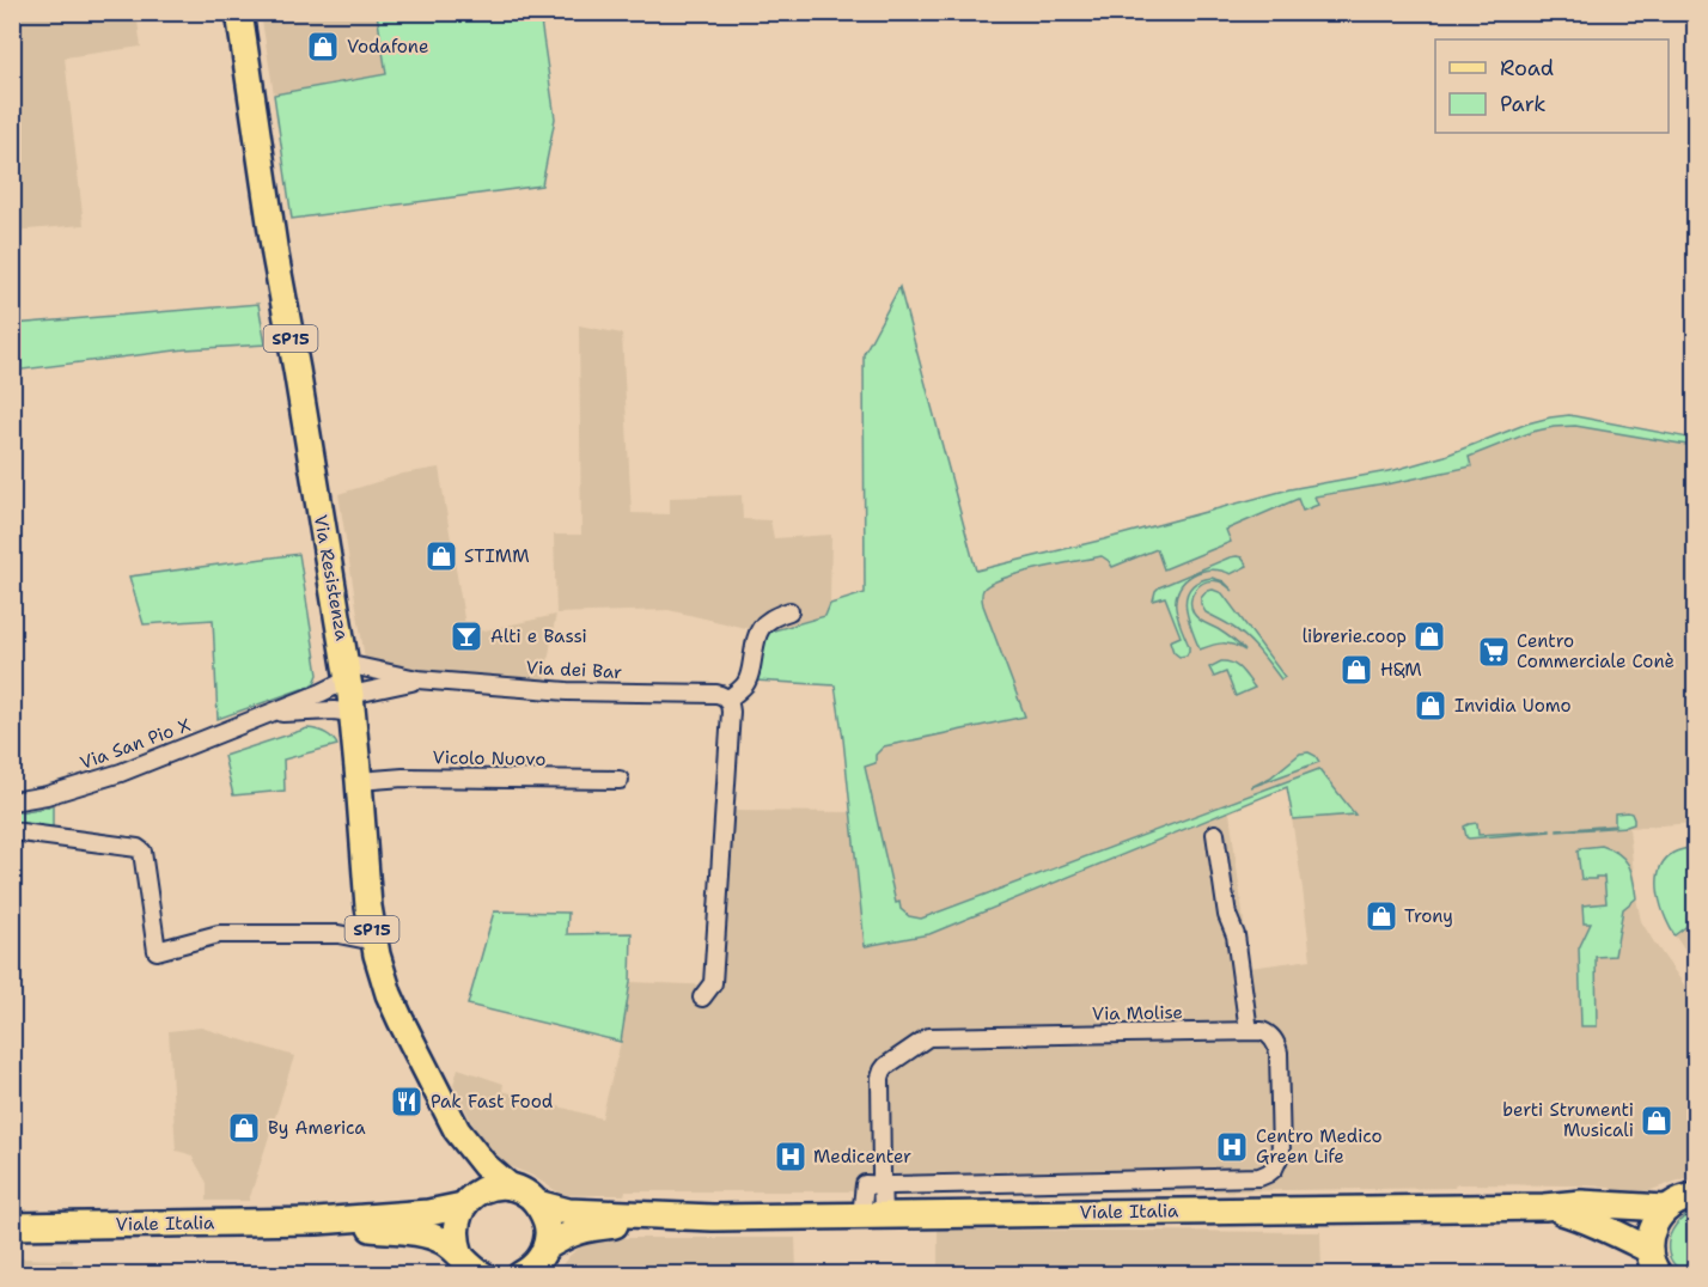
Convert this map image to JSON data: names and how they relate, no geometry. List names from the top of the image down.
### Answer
{
  "streets": {
    "main road": ["SP15", "Via Resistenza", "Viale Italia"],
    "street": [
      "Via dei Bar",
      "Via San Pio X",
      "Vicolo Nuovo",
      "Via Molise"
    ]
  },
  "crossings": [
    ["SP15", "Via Resistenza"],
    ["Via Resistenza", "Via dei Bar"],
    ["Via Resistenza", "Via San Pio X"],
    ["Via Resistenza", "Vicolo Nuovo"],
    ["Via dei Bar", "Via San Pio X"],
    ["Via Molise", "Viale Italia"]
  ],
  "places": {
    "shop": [
      "Vodafone",
      "STIMM",
      "librerie.coop",
      "H&M",
      "Invidia Uomo",
      "Trony",
      "berti Strumenti Musicali",
      "By America"
    ],
    "bar": ["Alti e Bassi"],
    "supermarket": ["Centro Commerciale Conè"],
    "restaurant": ["Pak Fast Food"],
    "hospital": ["Centro Medico Green Life", "Medicenter"]
  },
  "legend": ["Road", "Park"]
}
